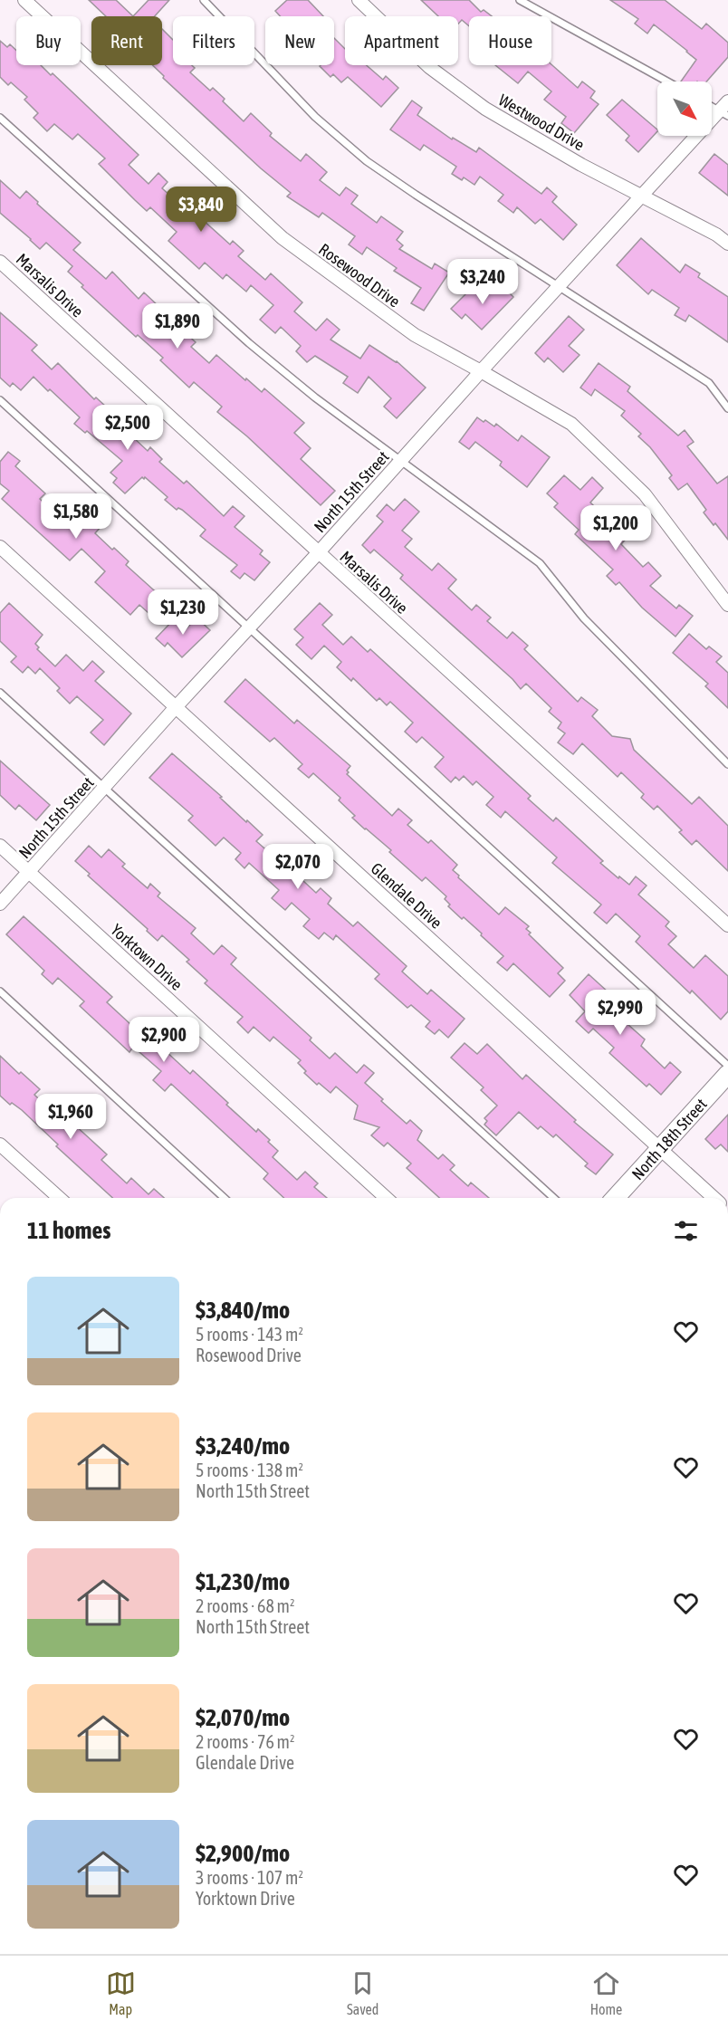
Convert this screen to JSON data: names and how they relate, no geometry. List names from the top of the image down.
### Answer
{
  "streets": {
    "street": [
      "Westwood Drive",
      "Rosewood Drive",
      "Marsalis Drive",
      "North 15th Street",
      "Glendale Drive",
      "Yorktown Drive",
      "North 18th Street"
    ]
  },
  "crossings": [
    ["Westwood Drive", "North 15th Street"],
    ["Rosewood Drive", "North 15th Street"],
    ["Marsalis Drive", "North 15th Street"],
    ["North 15th Street", "Glendale Drive"],
    ["North 15th Street", "Yorktown Drive"],
    ["Glendale Drive", "North 18th Street"]
  ],
  "north": "bottom right",
  "page": {
    "chip": [
      "Buy",
      "Rent",
      "Filters",
      "New",
      "Apartment",
      "House"
    ],
    "price": [
      "$3,840",
      "$3,240",
      "$1,890",
      "$2,500",
      "$1,580",
      "$1,200",
      "$1,230",
      "$2,070",
      "$2,990",
      "$2,900",
      "$1,960"
    ],
    "heading": "11 homes",
    "list": [
      {
        "name": "$3,840/mo",
        "note": "5 rooms · 143 m² · Rosewood Drive"
      },
      {
        "name": "$3,240/mo",
        "note": "5 rooms · 138 m² · North 15th Street"
      },
      {
        "name": "$1,230/mo",
        "note": "2 rooms · 68 m² · North 15th Street"
      },
      {
        "name": "$2,070/mo",
        "note": "2 rooms · 76 m² · Glendale Drive"
      },
      {
        "name": "$2,900/mo",
        "note": "3 rooms · 107 m² · Yorktown Drive"
      }
    ],
    "tabs": ["Map", "Saved", "Home"]
  }
}
